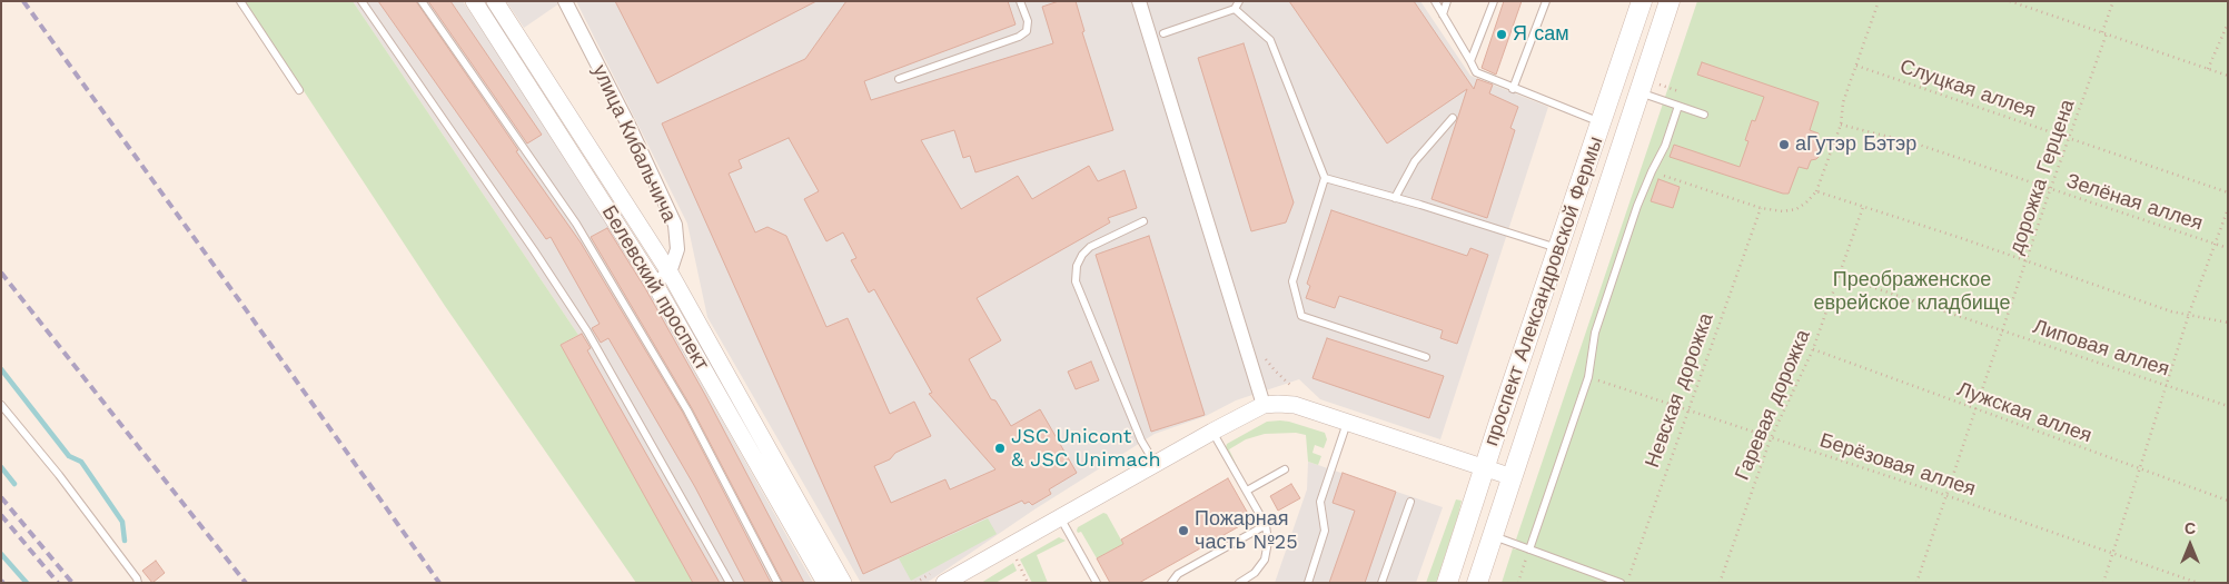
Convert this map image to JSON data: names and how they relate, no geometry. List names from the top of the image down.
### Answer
{
  "streets": {
    "main road": ["проспект Александровской Фермы"],
    "street": ["улица Кибальчича", "Белевский проспект"],
    "path": [
      "Слуцкая аллея",
      "дорожка Герцена",
      "Зелёная аллея",
      "Липовая аллея",
      "Невская дорожка",
      "Гаревая дорожка",
      "Лужская аллея",
      "Берёзовая аллея"
    ]
  },
  "crossings": [
    ["Слуцкая аллея", "дорожка Герцена"],
    ["улица Кибальчича", "Белевский проспект"],
    ["дорожка Герцена", "Зелёная аллея"],
    ["дорожка Герцена", "Липовая аллея"],
    ["дорожка Герцена", "Лужская аллея"],
    ["дорожка Герцена", "Берёзовая аллея"],
    ["Липовая аллея", "Гаревая дорожка"],
    ["Невская дорожка", "Берёзовая аллея"],
    ["Гаревая дорожка", "Лужская аллея"],
    ["Гаревая дорожка", "Берёзовая аллея"]
  ],
  "parks": ["Преображенское еврейское кладбище"],
  "places": [
    "Я сам",
    "аГутэр Бэтэр",
    "JSC Unicont & JSC Unimach",
    "Пожарная часть №25"
  ],
  "north": "top"
}
